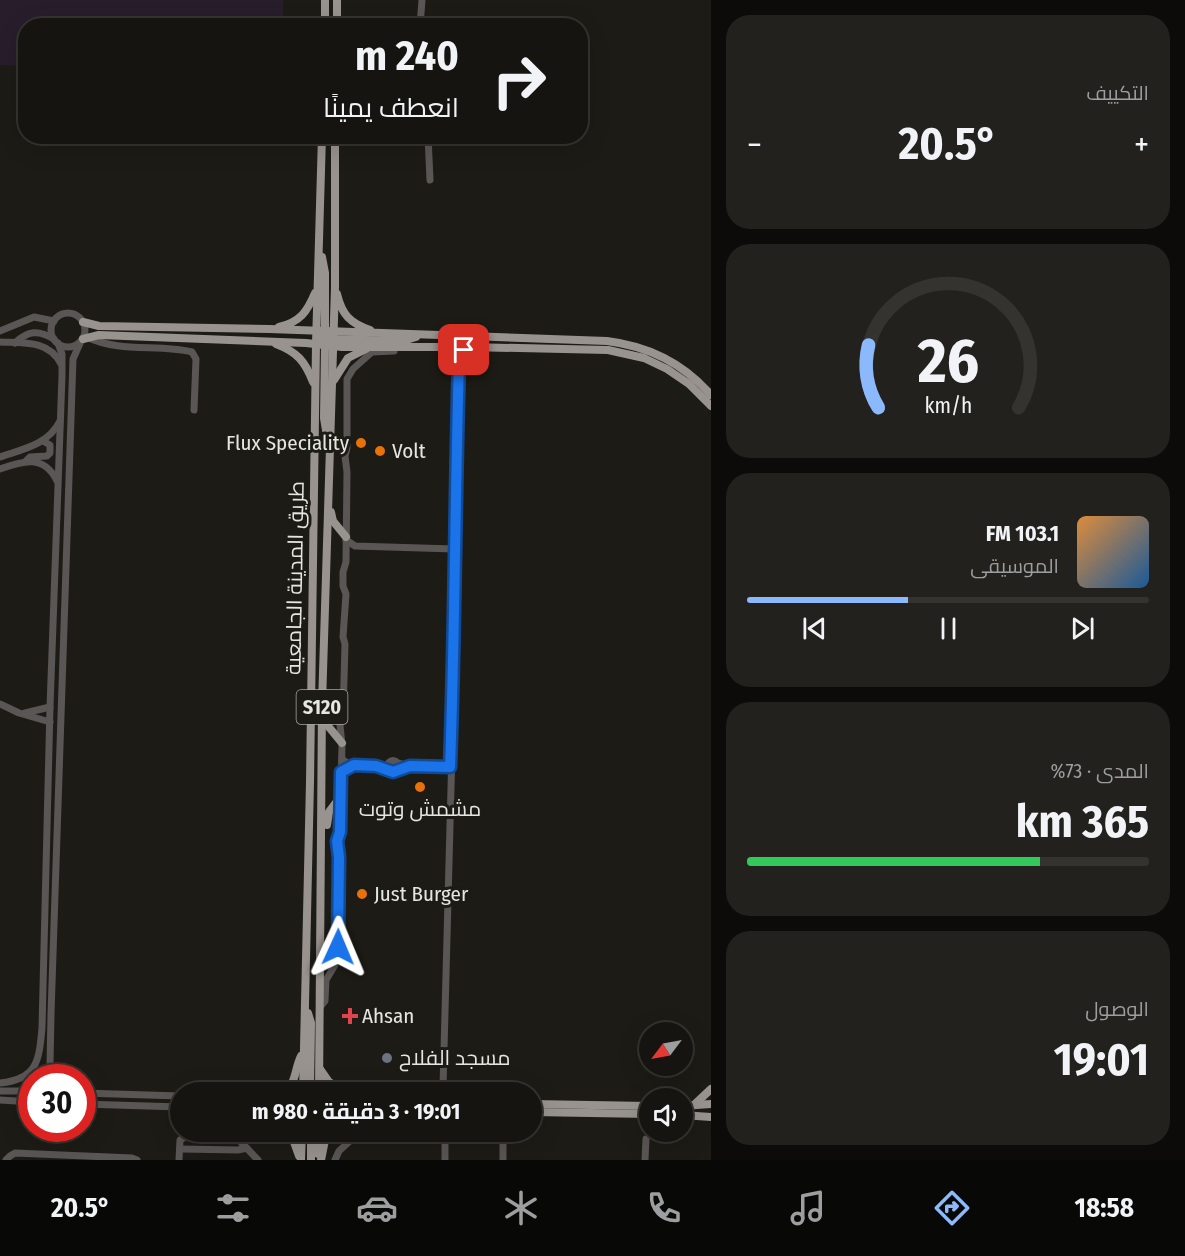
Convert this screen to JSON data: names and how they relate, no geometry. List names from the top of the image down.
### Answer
{
  "streets": {
    "main road": ["طريق المدينة الجامعية", "S120"]
  },
  "places": {
    "other": [
      "Flux Speciality",
      "Volt",
      "مشمش وتوت",
      "Just Burger",
      "مسجد الفلاح"
    ],
    "health": ["Ahsan"]
  },
  "north": "bottom left",
  "page": {
    "tile": [
      "التكييف",
      ["المدى · 73%", "365 km"],
      ["الوصول", "19:01"]
    ],
    "turn": ["240 m", "انعطف يمينًا"],
    "heat": ["−", "20.5°", "+"],
    "song": ["103.1 FM", "الموسيقى"],
    "limit": "30",
    "trip": "19:01 · 3 دقيقة · 980 m",
    "tabs": ["18:58", "20.5°"],
    "gauge": ["26", "km/h"]
  }
}
